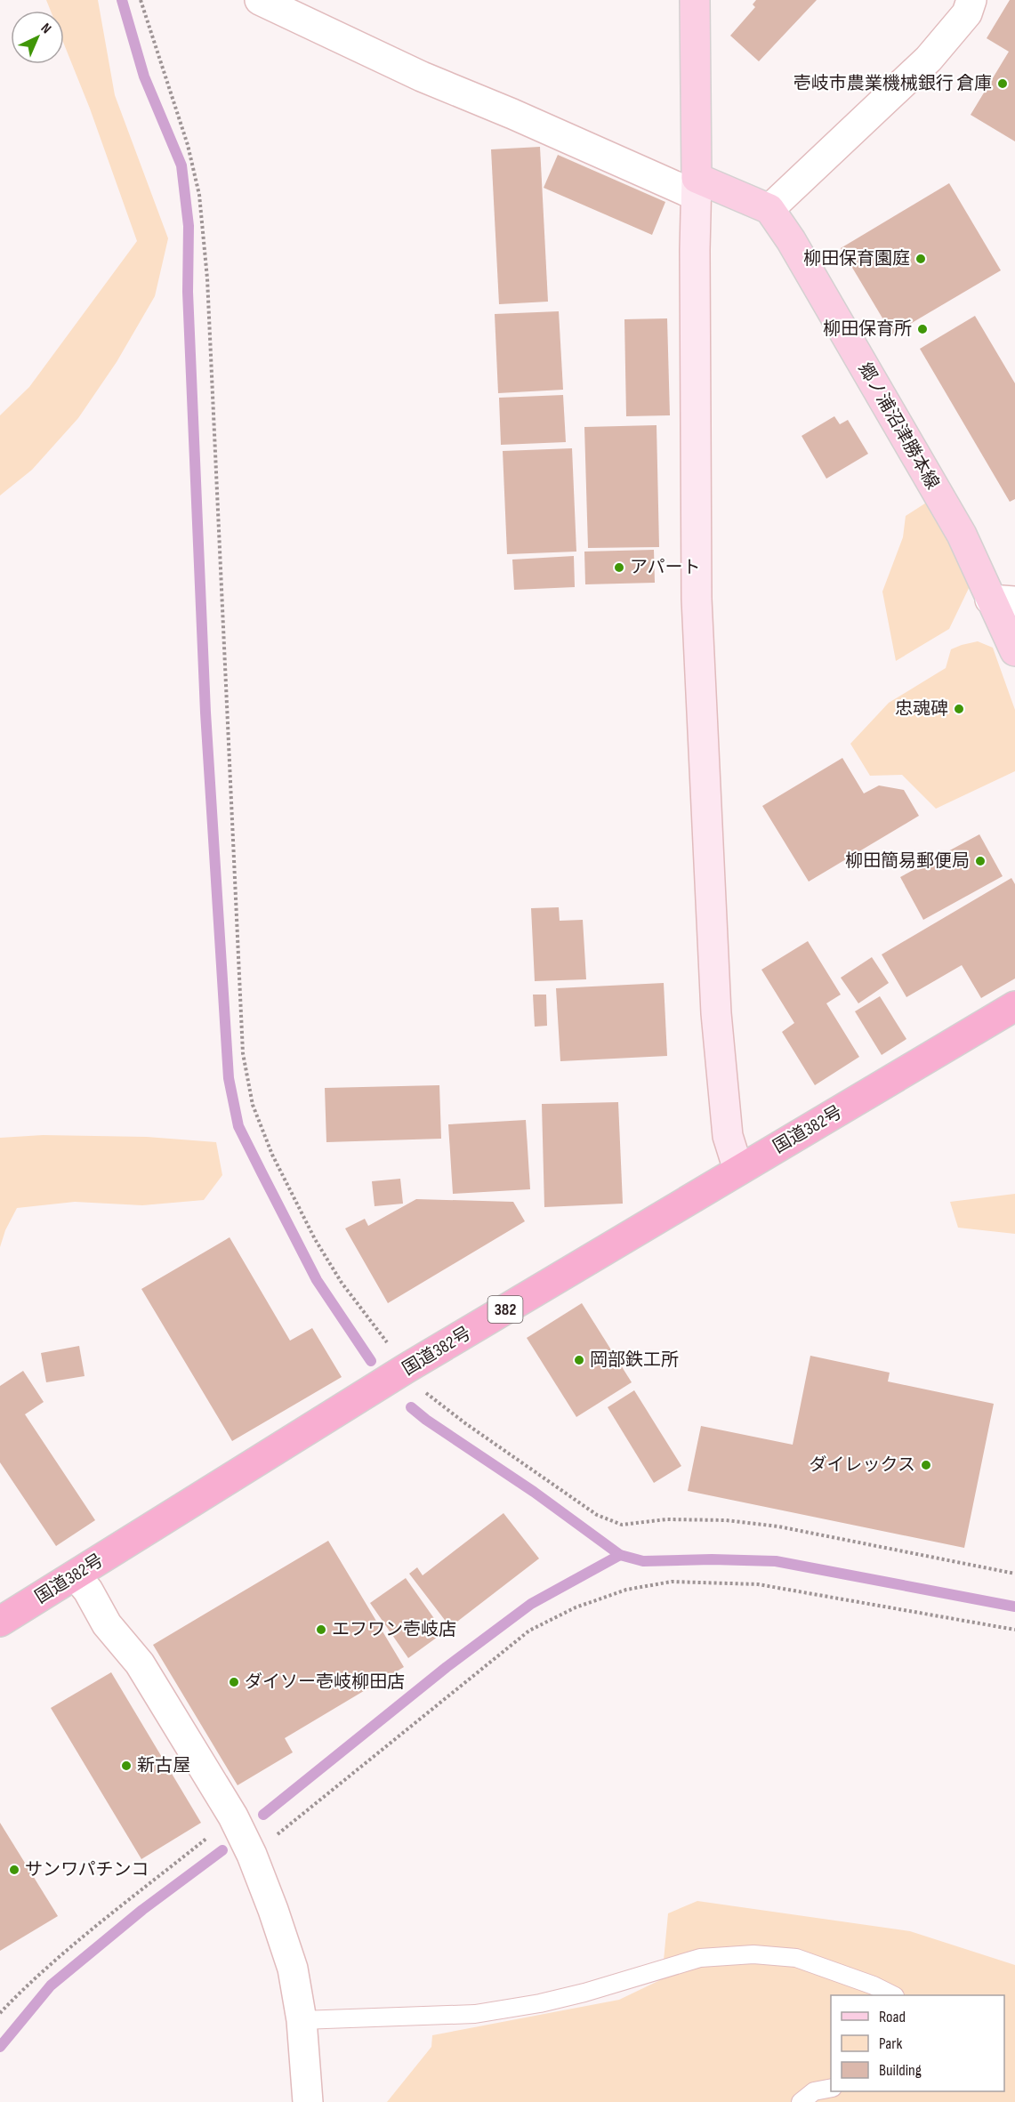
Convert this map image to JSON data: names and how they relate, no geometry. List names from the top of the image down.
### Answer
{
  "streets": {
    "highway": ["国道382号", "382"],
    "main road": ["郷ノ浦沼津勝本線"]
  },
  "places": [
    "壱岐市農業機械銀行 倉庫",
    "柳田保育園庭",
    "柳田保育所",
    "アパート",
    "忠魂碑",
    "柳田簡易郵便局",
    "岡部鉄工所",
    "ダイレックス",
    "エフワン壱岐店",
    "ダイソー壱岐柳田店",
    "新古屋",
    "サンワパチンコ"
  ],
  "legend": ["Road", "Park", "Building"],
  "north": "top right"
}
